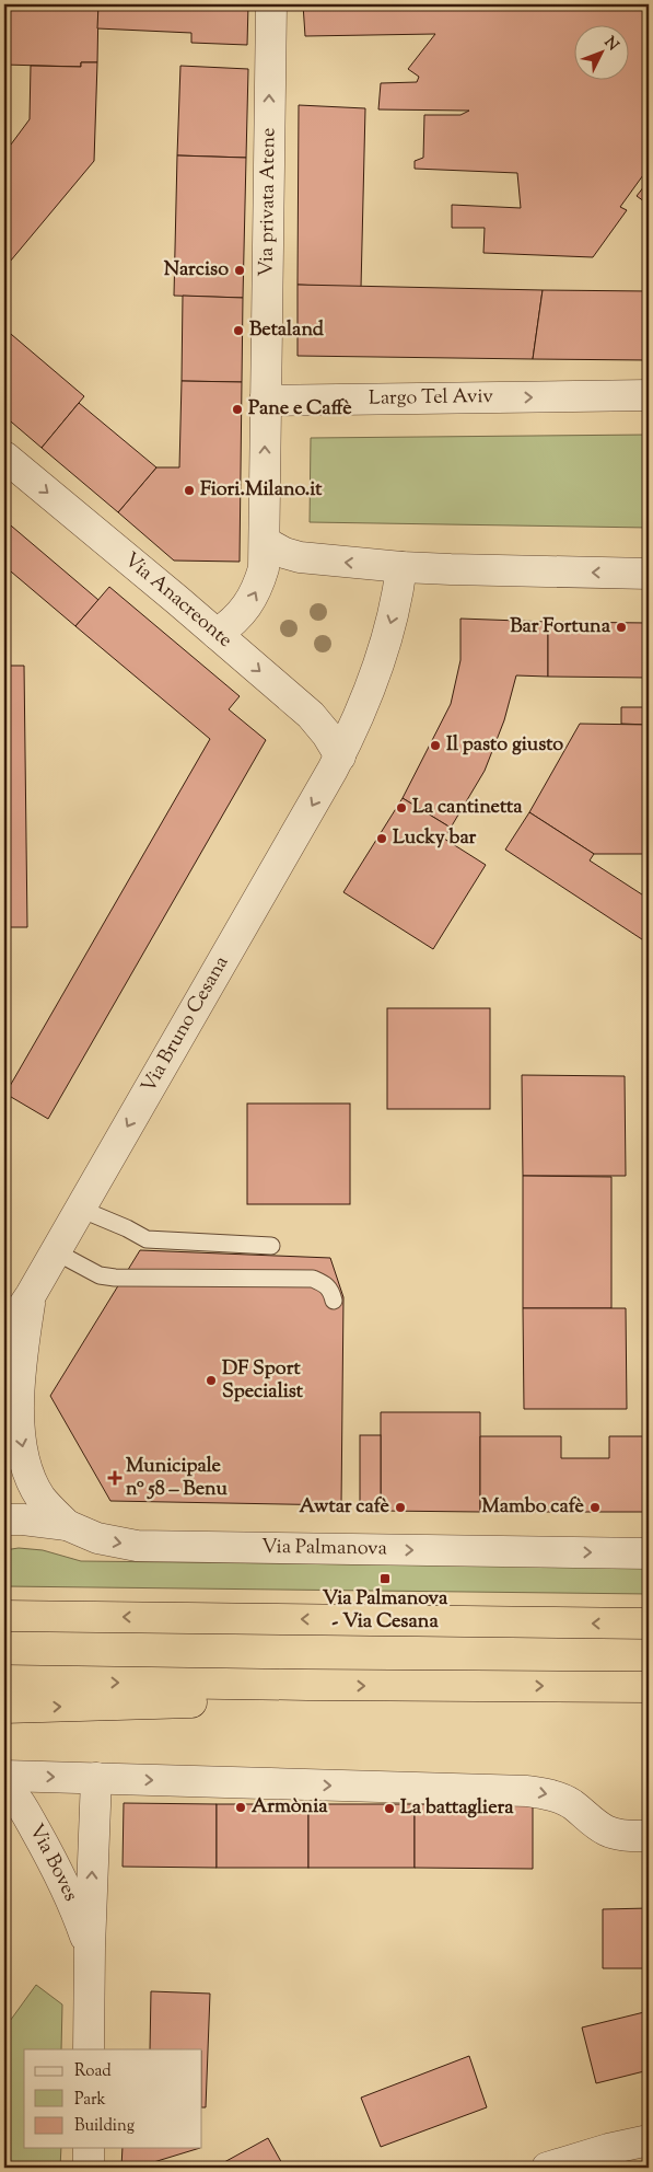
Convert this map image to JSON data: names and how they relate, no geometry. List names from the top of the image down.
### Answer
{
  "streets": {
    "street": [
      "Via privata Atene",
      "Largo Tel Aviv",
      "Via Anacreonte",
      "Via Bruno Cesana",
      "Via Palmanova",
      "Via Boves"
    ]
  },
  "crossings": [
    ["Via privata Atene", "Largo Tel Aviv"],
    ["Via Anacreonte", "Via Bruno Cesana"],
    ["Via Bruno Cesana", "Via Palmanova"]
  ],
  "one_way": [
    "Via privata Atene",
    "Via Anacreonte",
    "Via Bruno Cesana",
    "Via Boves"
  ],
  "places": {
    "other": [
      "Narciso",
      "Betaland",
      "Pane e Caffè",
      "Fiori.Milano.it",
      "Bar Fortuna",
      "Il pasto giusto",
      "La cantinetta",
      "Lucky bar",
      "DF Sport Specialist",
      "Awtar cafè",
      "Mambo cafè",
      "Armònia",
      "La battagliera"
    ],
    "health": ["Municipale nº 58 – Benu"],
    "transit": ["Via Palmanova - Via Cesana"]
  },
  "legend": ["Road", "Park", "Building"],
  "north": "top right"
}
